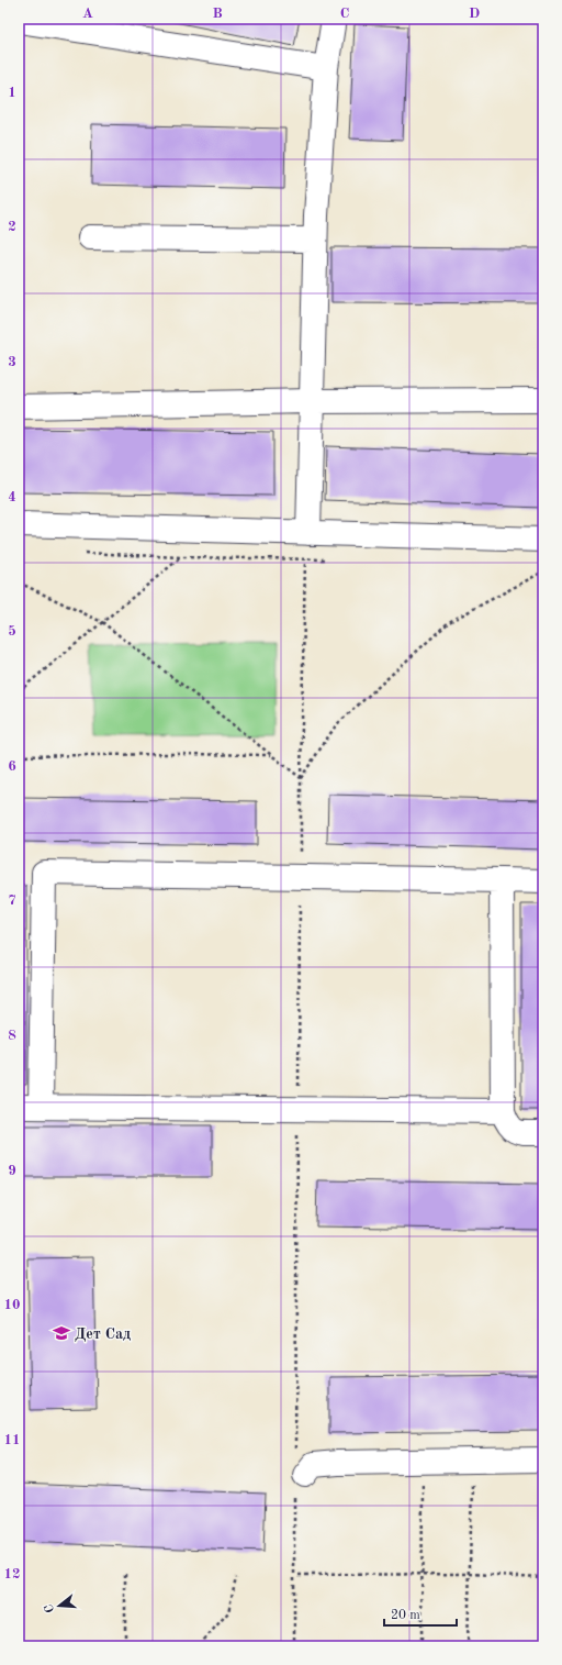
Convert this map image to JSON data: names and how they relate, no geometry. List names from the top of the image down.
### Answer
{
  "places": {
    "school or university": ["Дет Сад"]
  },
  "scale_bar": "20 m",
  "north": "left",
  "grid": {
    "columns": [
      "A",
      "B",
      "C",
      "D"
    ],
    "rows": [
      "1",
      "2",
      "3",
      "4",
      "5",
      "6",
      "7",
      "8",
      "9",
      "10",
      "11",
      "12"
    ]
  }
}
